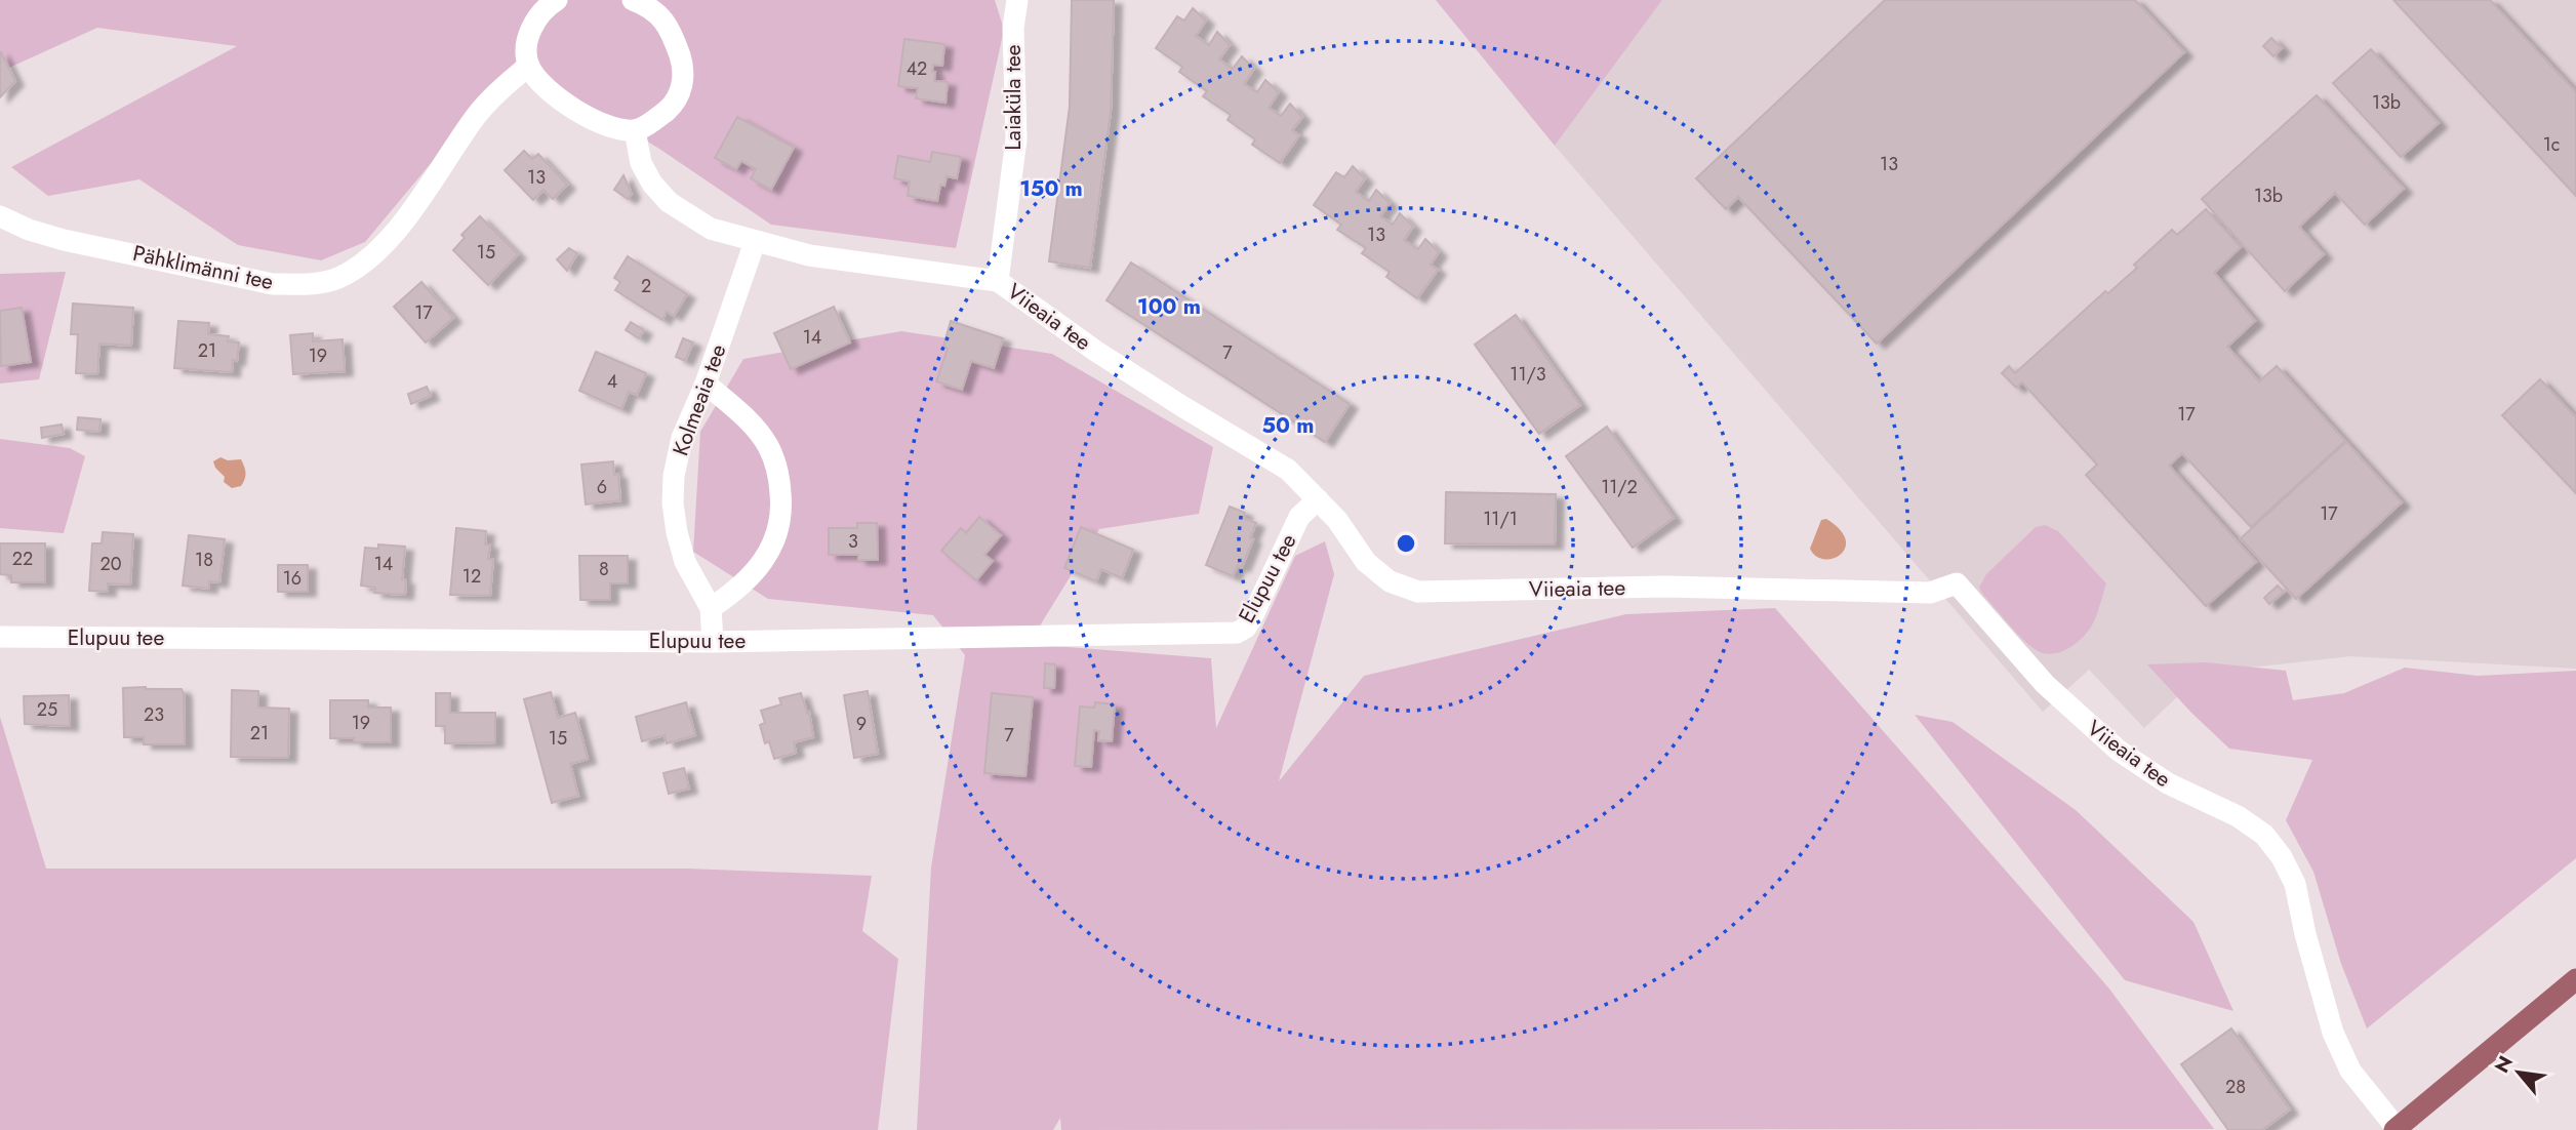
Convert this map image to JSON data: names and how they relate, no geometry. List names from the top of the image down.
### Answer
{
  "streets": {
    "street": [
      "Laiaküla tee",
      "Pähklimänni tee",
      "Viieaia tee",
      "Kolmeaia tee",
      "Elupuu tee"
    ]
  },
  "crossings": [
    ["Laiaküla tee", "Viieaia tee"],
    ["Viieaia tee", "Kolmeaia tee"],
    ["Viieaia tee", "Elupuu tee"],
    ["Kolmeaia tee", "Elupuu tee"]
  ],
  "house_numbers": [
    "42",
    "13b",
    "1c",
    "13",
    "13",
    "13b",
    "13",
    "15",
    "2",
    "17",
    "14",
    "21",
    "7",
    "19",
    "11/3",
    "4",
    "17",
    "6",
    "11/2",
    "17",
    "11/1",
    "3",
    "22",
    "18",
    "20",
    "14",
    "8",
    "12",
    "16",
    "25",
    "23",
    "19",
    "9",
    "21",
    "7",
    "15",
    "28"
  ],
  "north": "top left",
  "rings": ["150 m", "100 m", "50 m"]
}
